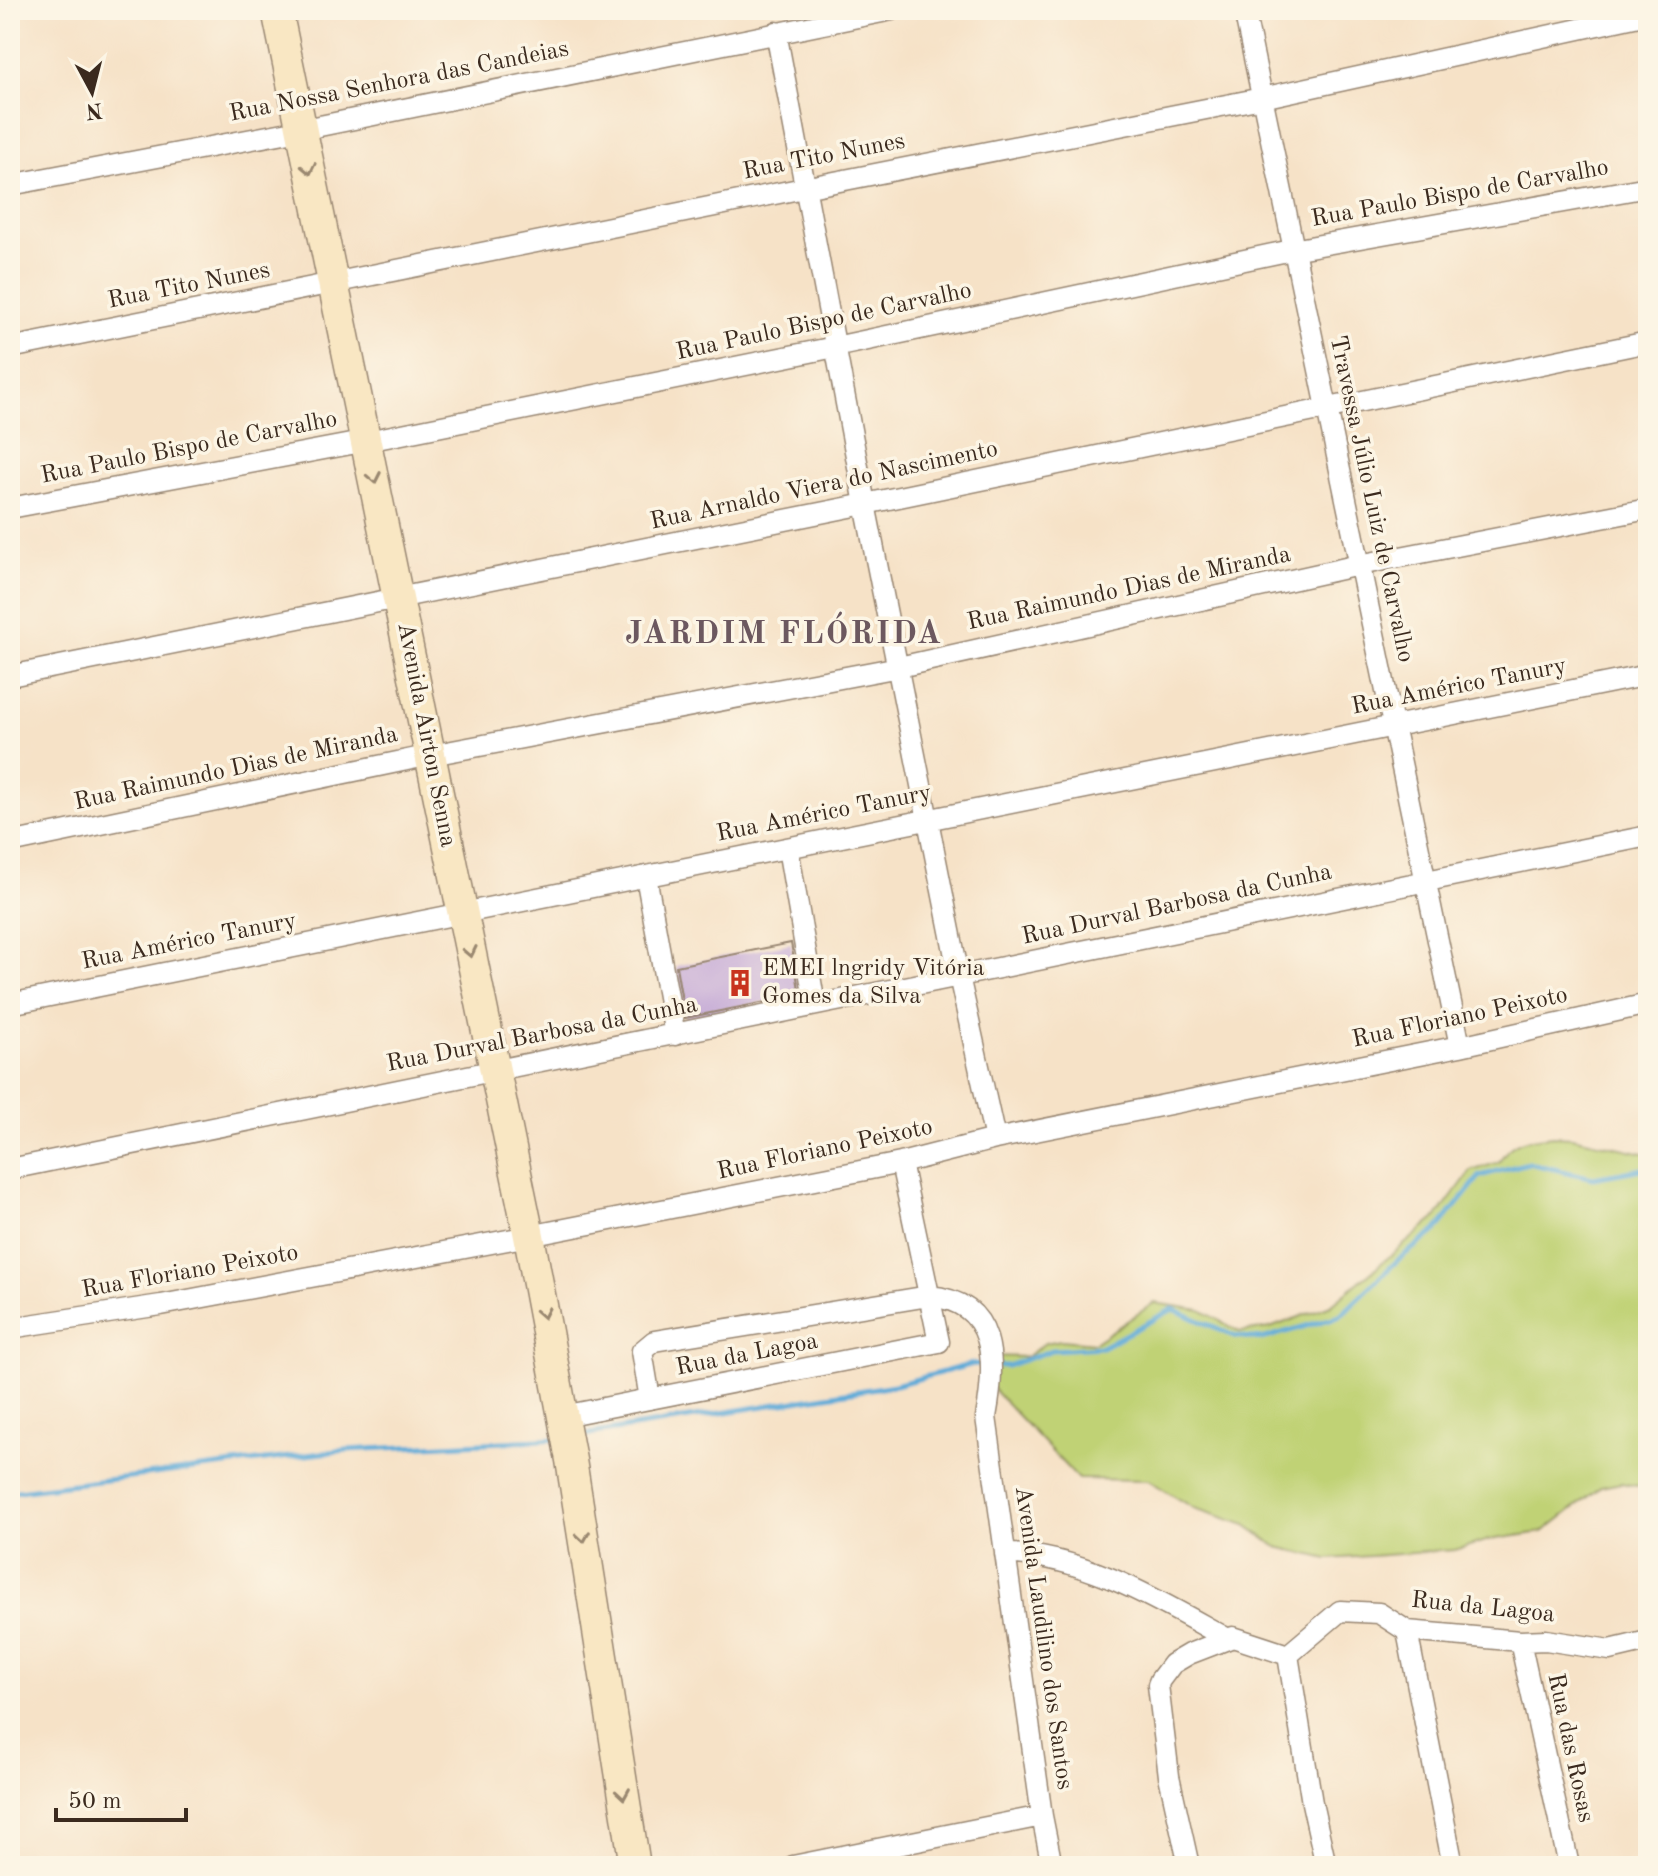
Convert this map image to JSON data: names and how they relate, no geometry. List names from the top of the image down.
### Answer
{
  "streets": {
    "street": [
      "Rua Nossa Senhora das Candeias",
      "Rua Tito Nunes",
      "Rua Paulo Bispo de Carvalho",
      "Rua Arnaldo Viera do Nascimento",
      "Travessa Júlio Luiz de Carvalho",
      "Rua Raimundo Dias de Miranda",
      "Rua Américo Tanury",
      "Avenida Airton Senna",
      "Rua Durval Barbosa da Cunha",
      "Rua Floriano Peixoto",
      "Rua da Lagoa",
      "Avenida Laudilino dos Santos",
      "Rua das Rosas"
    ]
  },
  "crossings": [
    ["Rua Nossa Senhora das Candeias", "Avenida Airton Senna"],
    ["Rua Tito Nunes", "Travessa Júlio Luiz de Carvalho"],
    ["Rua Tito Nunes", "Avenida Airton Senna"],
    ["Rua Paulo Bispo de Carvalho", "Travessa Júlio Luiz de Carvalho"],
    ["Rua Paulo Bispo de Carvalho", "Avenida Airton Senna"],
    ["Rua Arnaldo Viera do Nascimento", "Travessa Júlio Luiz de Carvalho"],
    ["Rua Arnaldo Viera do Nascimento", "Avenida Airton Senna"],
    ["Travessa Júlio Luiz de Carvalho", "Rua Raimundo Dias de Miranda"],
    ["Travessa Júlio Luiz de Carvalho", "Rua Américo Tanury"],
    ["Travessa Júlio Luiz de Carvalho", "Rua Durval Barbosa da Cunha"],
    ["Travessa Júlio Luiz de Carvalho", "Rua Floriano Peixoto"],
    ["Rua Raimundo Dias de Miranda", "Avenida Airton Senna"],
    ["Rua Américo Tanury", "Avenida Airton Senna"],
    ["Avenida Airton Senna", "Rua Durval Barbosa da Cunha"],
    ["Avenida Airton Senna", "Rua Floriano Peixoto"],
    ["Avenida Airton Senna", "Rua da Lagoa"],
    ["Rua da Lagoa", "Avenida Laudilino dos Santos"],
    ["Rua da Lagoa", "Rua das Rosas"]
  ],
  "one_way": ["Avenida Airton Senna"],
  "districts": ["JARDIM FLÓRIDA"],
  "places": {
    "building": ["EMEI lngridy Vitória Gomes da Silva"]
  },
  "scale_bar": "50 m",
  "north": "bottom"
}
